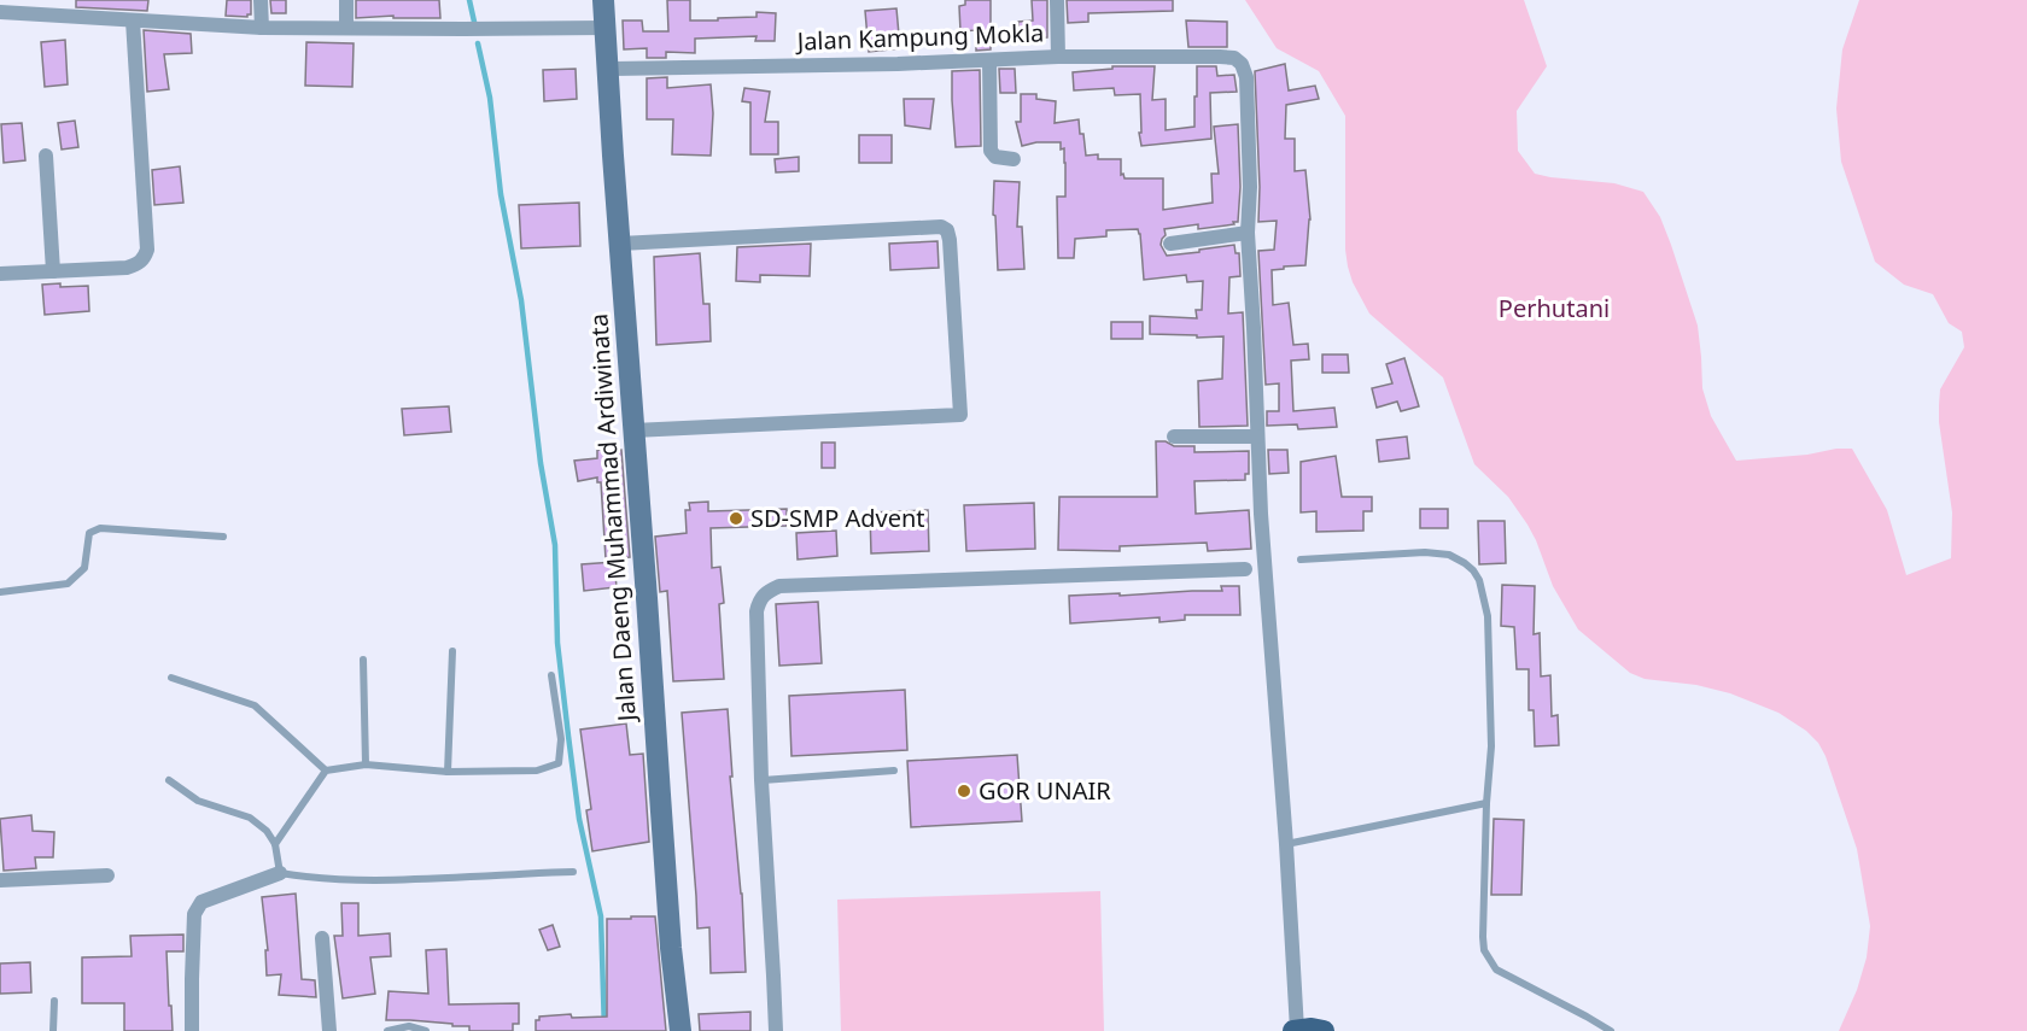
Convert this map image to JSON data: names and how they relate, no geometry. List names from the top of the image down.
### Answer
{
  "streets": {
    "main road": ["Jalan Daeng Muhammad Ardiwinata"],
    "street": ["Jalan Kampung Mokla"]
  },
  "crossings": [
    ["Jalan Kampung Mokla", "Jalan Daeng Muhammad Ardiwinata"]
  ],
  "parks": ["Perhutani"],
  "places": ["SD-SMP Advent", "GOR UNAIR"]
}
